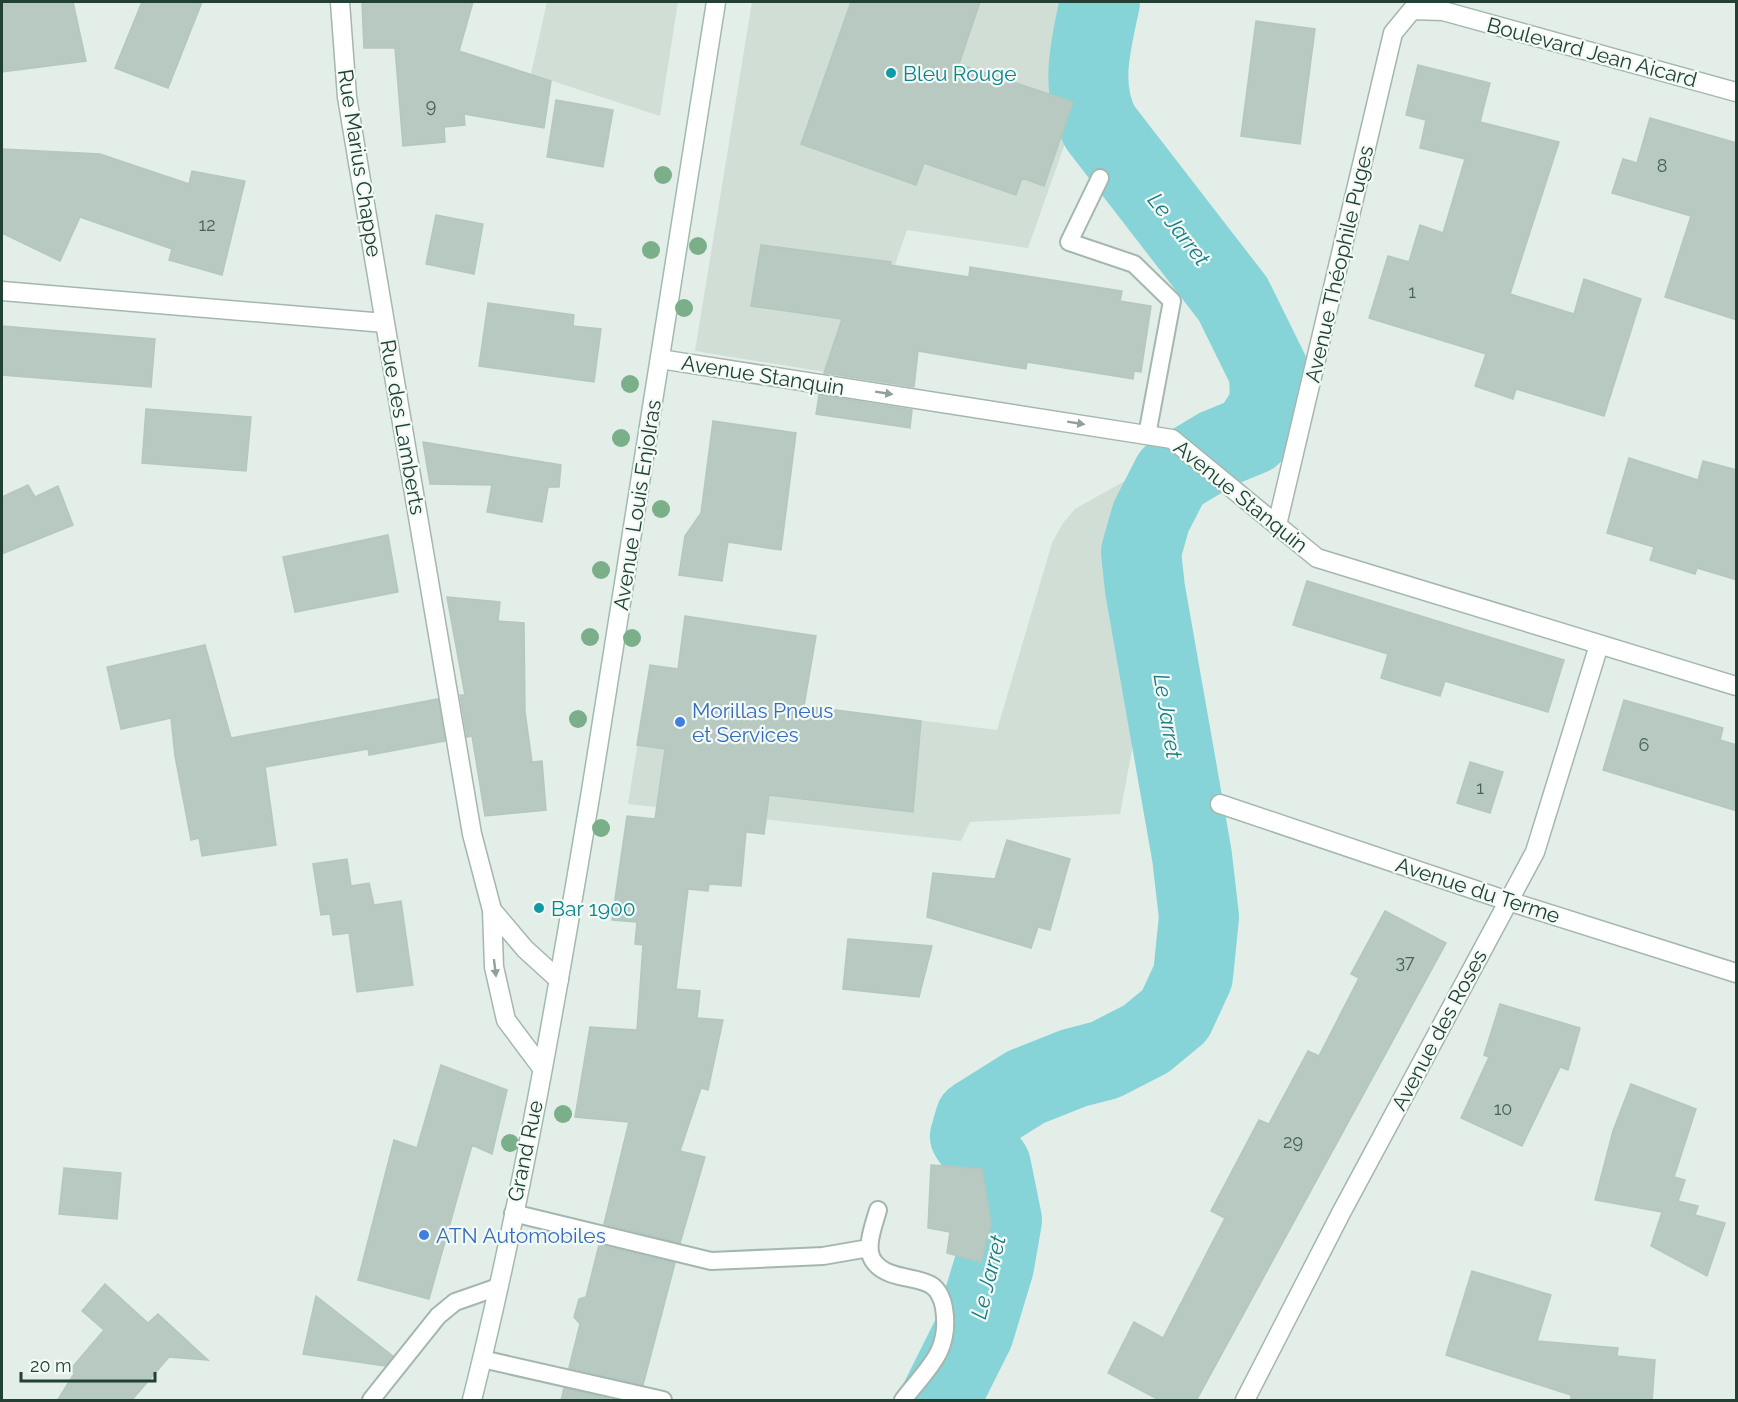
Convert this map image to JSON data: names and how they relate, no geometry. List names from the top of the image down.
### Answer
{
  "streets": {
    "street": [
      "Boulevard Jean Aicard",
      "Rue Marius Chappe",
      "Avenue Théophile Puges",
      "Avenue Stanquin",
      "Rue des Lamberts",
      "Avenue Louis Enjolras",
      "Avenue du Terme",
      "Avenue des Roses",
      "Grand Rue"
    ]
  },
  "crossings": [
    ["Boulevard Jean Aicard", "Avenue Théophile Puges"],
    ["Rue Marius Chappe", "Rue des Lamberts"],
    ["Avenue Théophile Puges", "Avenue Stanquin"],
    ["Avenue Stanquin", "Avenue Louis Enjolras"],
    ["Avenue Stanquin", "Avenue des Roses"],
    ["Rue des Lamberts", "Avenue Louis Enjolras"],
    ["Rue des Lamberts", "Grand Rue"],
    ["Avenue Louis Enjolras", "Grand Rue"],
    ["Avenue du Terme", "Avenue des Roses"]
  ],
  "one_way": ["Avenue Stanquin"],
  "water": ["Le Jarret"],
  "places": [
    "Bleu Rouge",
    "Morillas Pneus et Services",
    "Bar 1900",
    "ATN Automobiles"
  ],
  "house_numbers": [
    "9",
    "8",
    "12",
    "1",
    "6",
    "1",
    "37",
    "10",
    "29"
  ],
  "scale_bar": "20 m"
}
